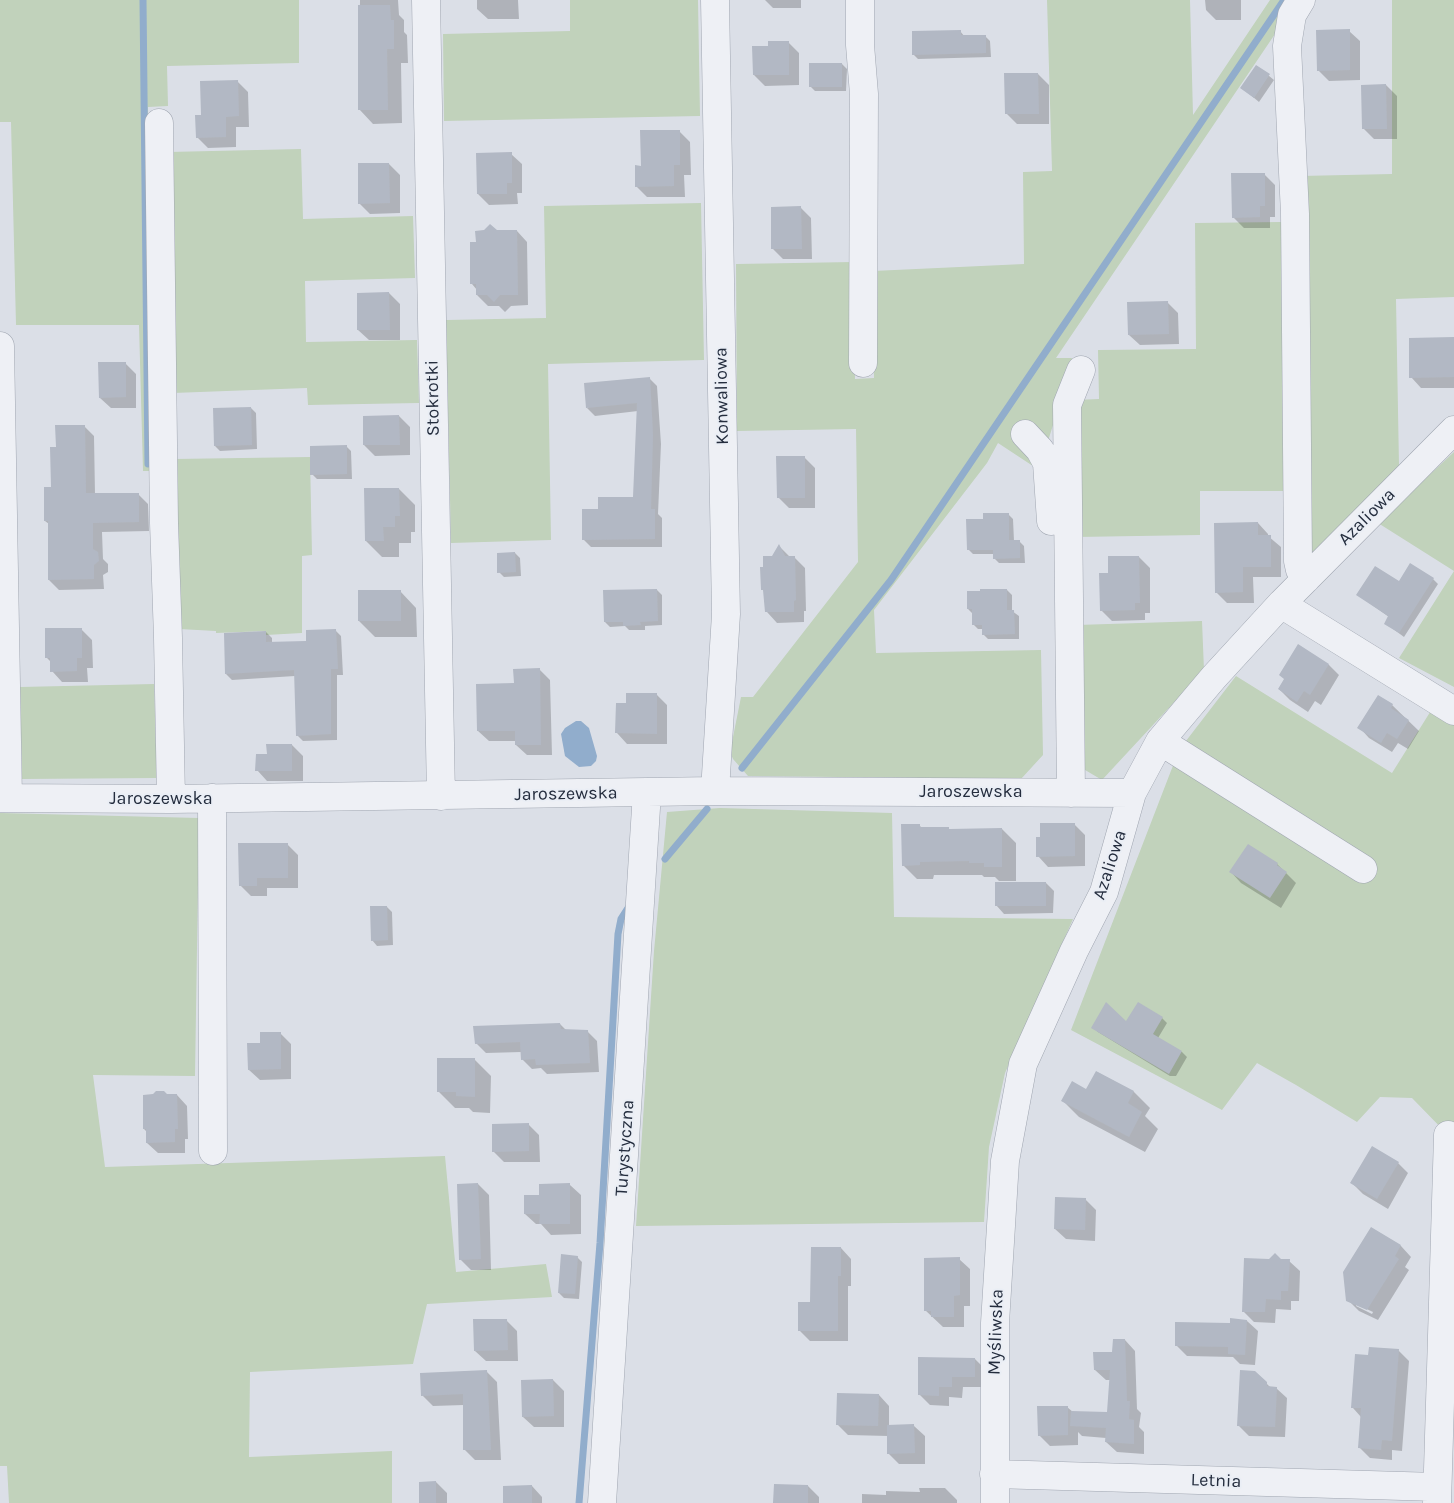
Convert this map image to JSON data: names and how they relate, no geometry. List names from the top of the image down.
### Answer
{
  "streets": {
    "street": [
      "Konwaliowa",
      "Stokrotki",
      "Azaliowa",
      "Jaroszewska",
      "Turystyczna",
      "Myśliwska",
      "Letnia"
    ]
  },
  "crossings": [
    ["Konwaliowa", "Jaroszewska"],
    ["Stokrotki", "Jaroszewska"],
    ["Azaliowa", "Jaroszewska"],
    ["Azaliowa", "Myśliwska"],
    ["Jaroszewska", "Turystyczna"],
    ["Myśliwska", "Letnia"]
  ]
}
